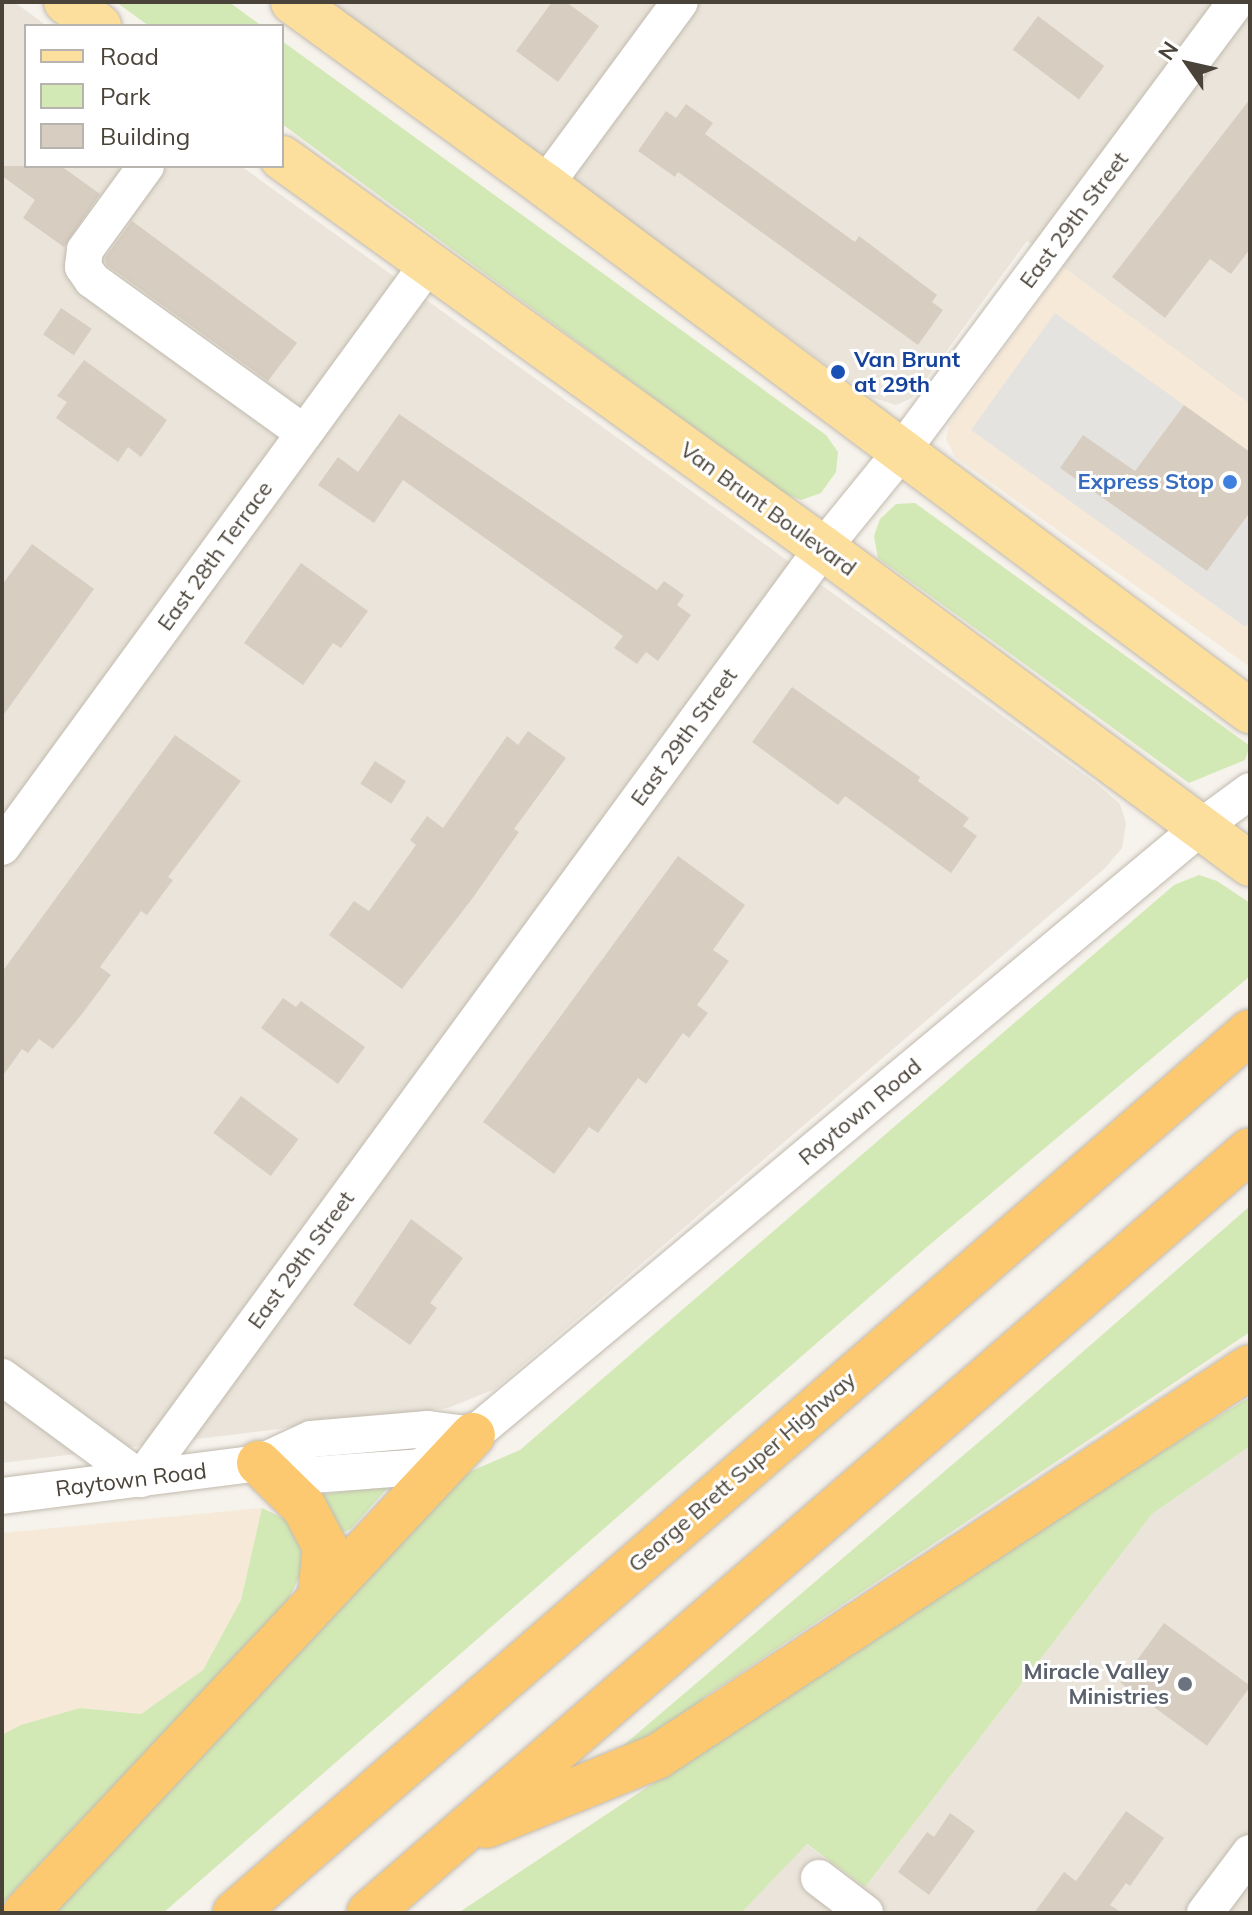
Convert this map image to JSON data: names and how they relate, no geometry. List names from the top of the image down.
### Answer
{
  "streets": {
    "highway": ["George Brett Super Highway"],
    "main road": ["Van Brunt Boulevard"],
    "street": ["East 29th Street", "East 28th Terrace", "Raytown Road"]
  },
  "crossings": [
    ["East 29th Street", "Van Brunt Boulevard"],
    ["East 29th Street", "Raytown Road"],
    ["Van Brunt Boulevard", "East 28th Terrace"],
    ["Van Brunt Boulevard", "Raytown Road"]
  ],
  "places": ["Van Brunt at 29th", "Express Stop", "Miracle Valley Ministries"],
  "legend": ["Road", "Park", "Building"],
  "north": "top left"
}
